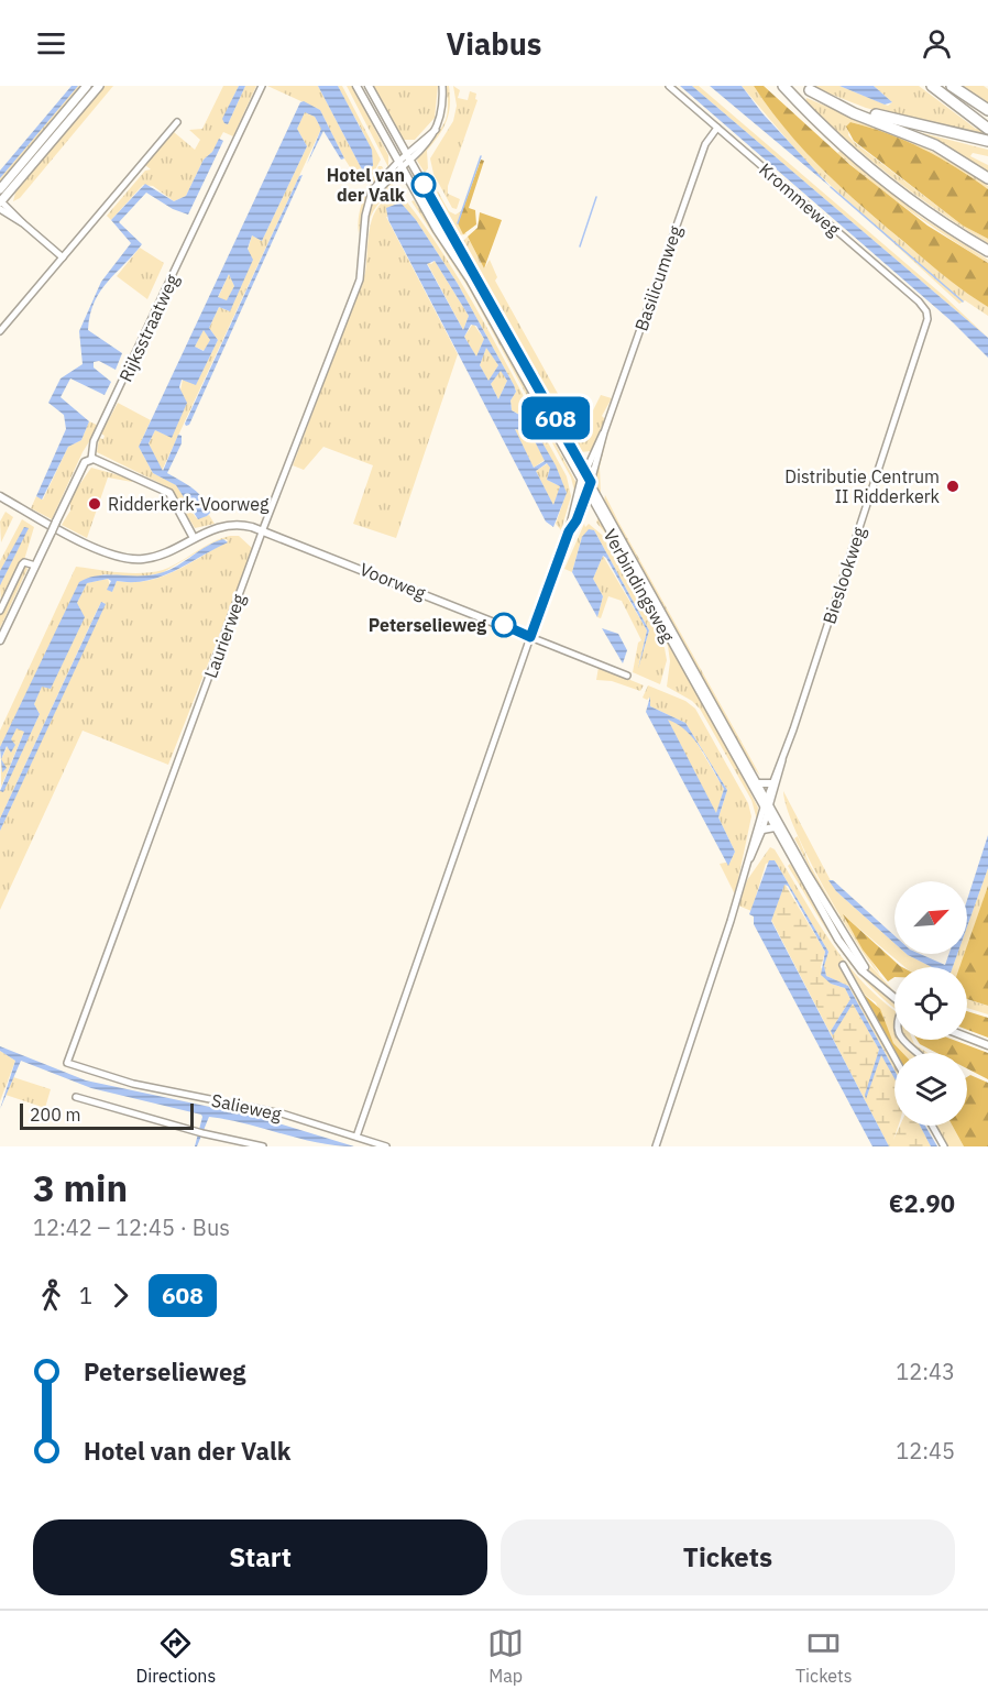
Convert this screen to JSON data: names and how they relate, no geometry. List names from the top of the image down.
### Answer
{
  "streets": {
    "street": [
      "Krommeweg",
      "Basilicumweg",
      "Rijksstraatweg",
      "Bieslookweg",
      "Voorweg",
      "Verbindingsweg",
      "Laurierweg",
      "Salieweg"
    ]
  },
  "crossings": [
    ["Krommeweg", "Basilicumweg"],
    ["Krommeweg", "Bieslookweg"],
    ["Basilicumweg", "Verbindingsweg"],
    ["Bieslookweg", "Verbindingsweg"],
    ["Voorweg", "Laurierweg"],
    ["Verbindingsweg", "Laurierweg"],
    ["Laurierweg", "Salieweg"]
  ],
  "places": [
    "Hotel van der Valk",
    "Distributie Centrum II Ridderkerk",
    "Ridderkerk-Voorweg",
    "Peterselieweg"
  ],
  "lines": ["bus line 608"],
  "scale_bar": "200 m",
  "north": "top right",
  "page": {
    "header": "Viabus",
    "on_map": "608",
    "scale": "200 m",
    "heading": ["3 min", "12:42 – 12:45 · Bus", "€2.90"],
    "legs": ["1", "608"],
    "list": [
      {
        "name": "Peterselieweg",
        "value": "12:43"
      },
      {
        "name": "Hotel van der Valk",
        "value": "12:45"
      }
    ],
    "buttons": ["Start", "Tickets"],
    "tabs": ["Directions", "Map", "Tickets"]
  }
}
